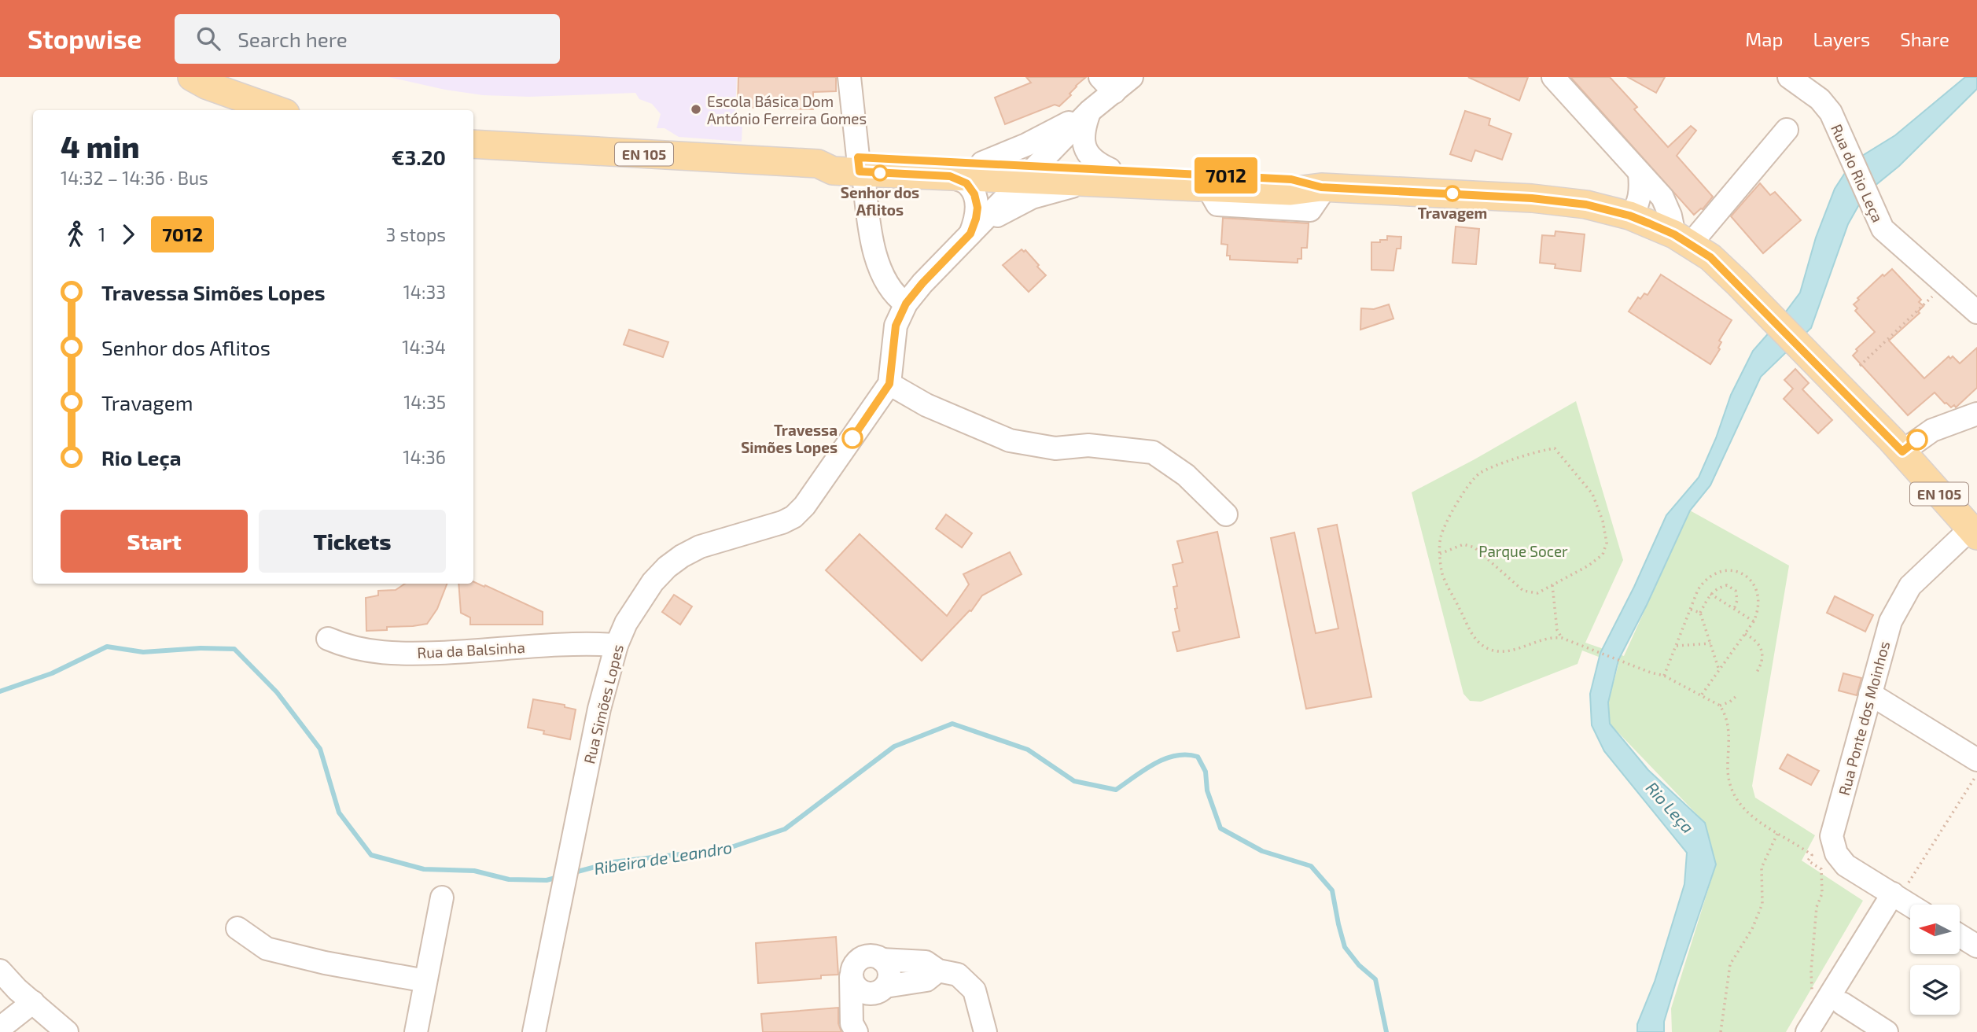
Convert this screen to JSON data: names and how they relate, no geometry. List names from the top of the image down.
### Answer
{
  "streets": {
    "main road": ["EN 105"],
    "street": [
      "Rua do Rio Leça",
      "Rua da Balsinha",
      "Rua Simões Lopes",
      "Rua Ponte dos Moinhos"
    ]
  },
  "crossings": [
    ["EN 105", "Rua Simões Lopes"],
    ["EN 105", "Rua Ponte dos Moinhos"],
    ["Rua da Balsinha", "Rua Simões Lopes"]
  ],
  "water": ["Rio Leça", "Ribeira de Leandro"],
  "parks": ["Parque Socer"],
  "places": [
    "Escola Básica Dom António Ferreira Gomes",
    "Senhor dos Aflitos",
    "Travagem",
    "Travessa Simões Lopes"
  ],
  "lines": ["bus line 7012"],
  "north": "left",
  "page": {
    "header": "Stopwise",
    "search": "Search here",
    "nav": ["Map", "Layers", "Share"],
    "on_map": "7012",
    "heading": ["4 min", "14:32 – 14:36 · Bus", "€3.20"],
    "legs": ["1", "7012", "3 stops"],
    "list": [
      {
        "name": "Travessa Simões Lopes",
        "value": "14:33"
      },
      {
        "name": "Senhor dos Aflitos",
        "value": "14:34"
      },
      {
        "name": "Travagem",
        "value": "14:35"
      },
      {
        "name": "Rio Leça",
        "value": "14:36"
      }
    ],
    "buttons": ["Start", "Tickets"]
  }
}
